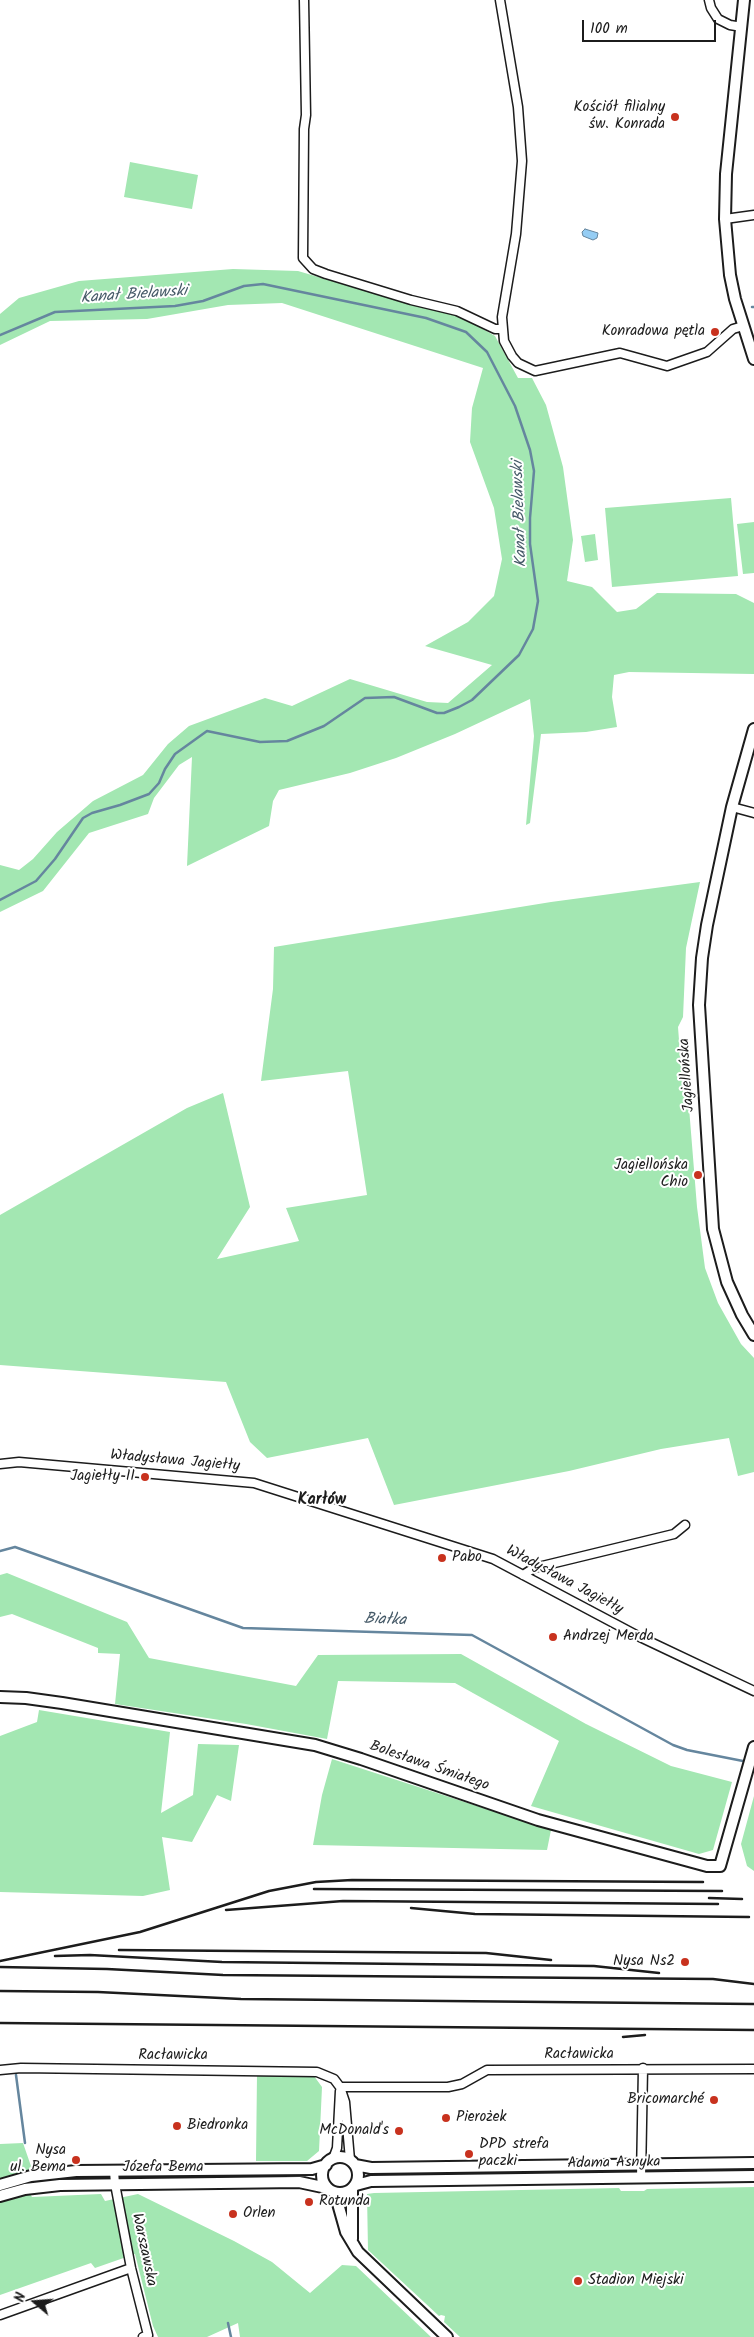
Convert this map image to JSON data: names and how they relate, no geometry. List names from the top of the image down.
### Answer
{
  "streets": {
    "street": [
      "Jagiellońska",
      "Władysława Jagiełły",
      "Bolesława Śmiałego",
      "Racławicka",
      "Adama Asnyka",
      "Józefa Bema",
      "Warszawska"
    ]
  },
  "crossings": [
    ["Adama Asnyka", "Józefa Bema"],
    ["Józefa Bema", "Warszawska"]
  ],
  "districts": ["Karłów"],
  "water": ["Kanał Bielawski", "Białka"],
  "places": [
    "Kościół filialny św. Konrada",
    "Konradowa pętla",
    "Jagiellońska Chio",
    "Jagiełły II",
    "Pabo",
    "Andrzej Merda",
    "Nysa Ns2",
    "Bricomarché",
    "Pierożek",
    "Biedronka",
    "McDonald's",
    "DPD strefa paczki",
    "Nysa ul. Bema",
    "Rotunda",
    "Orlen",
    "Stadion Miejski"
  ],
  "scale_bar": "100 m",
  "north": "left"
}
